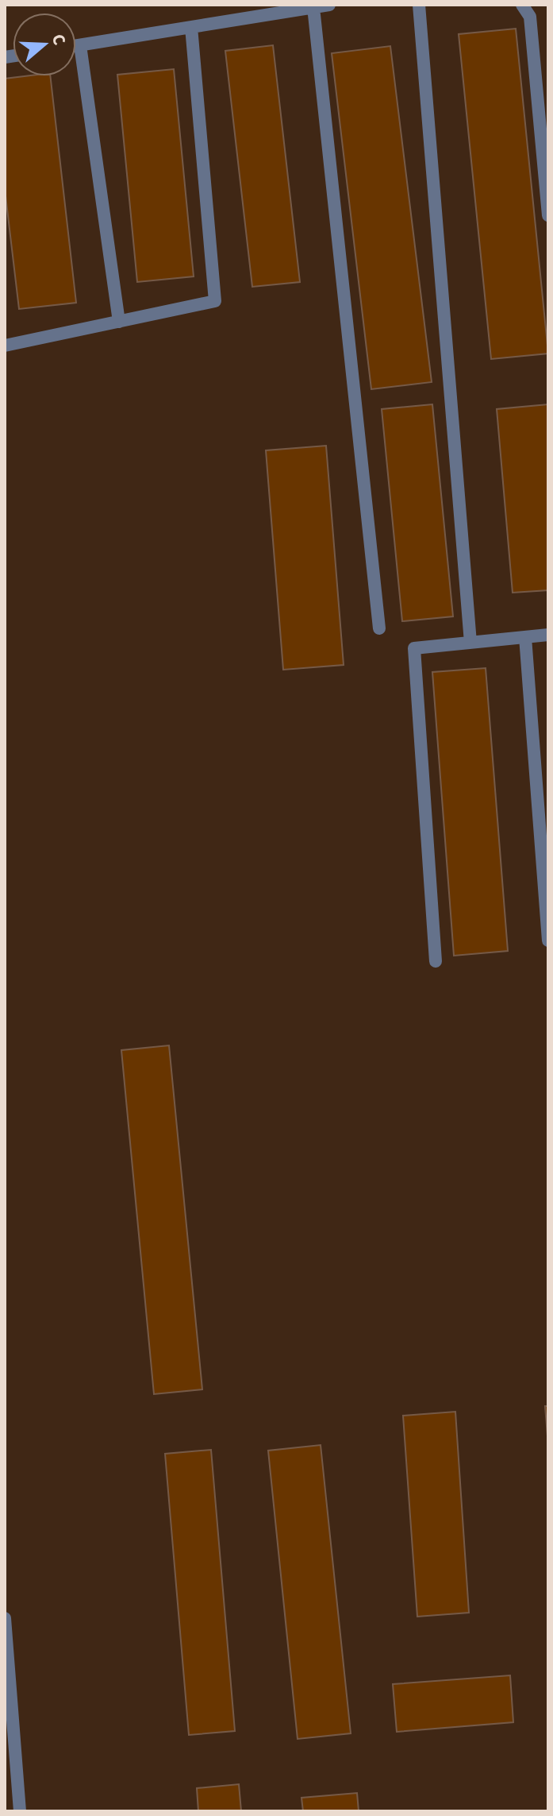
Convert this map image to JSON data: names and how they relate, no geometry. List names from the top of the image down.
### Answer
{
  "north": "right"
}
